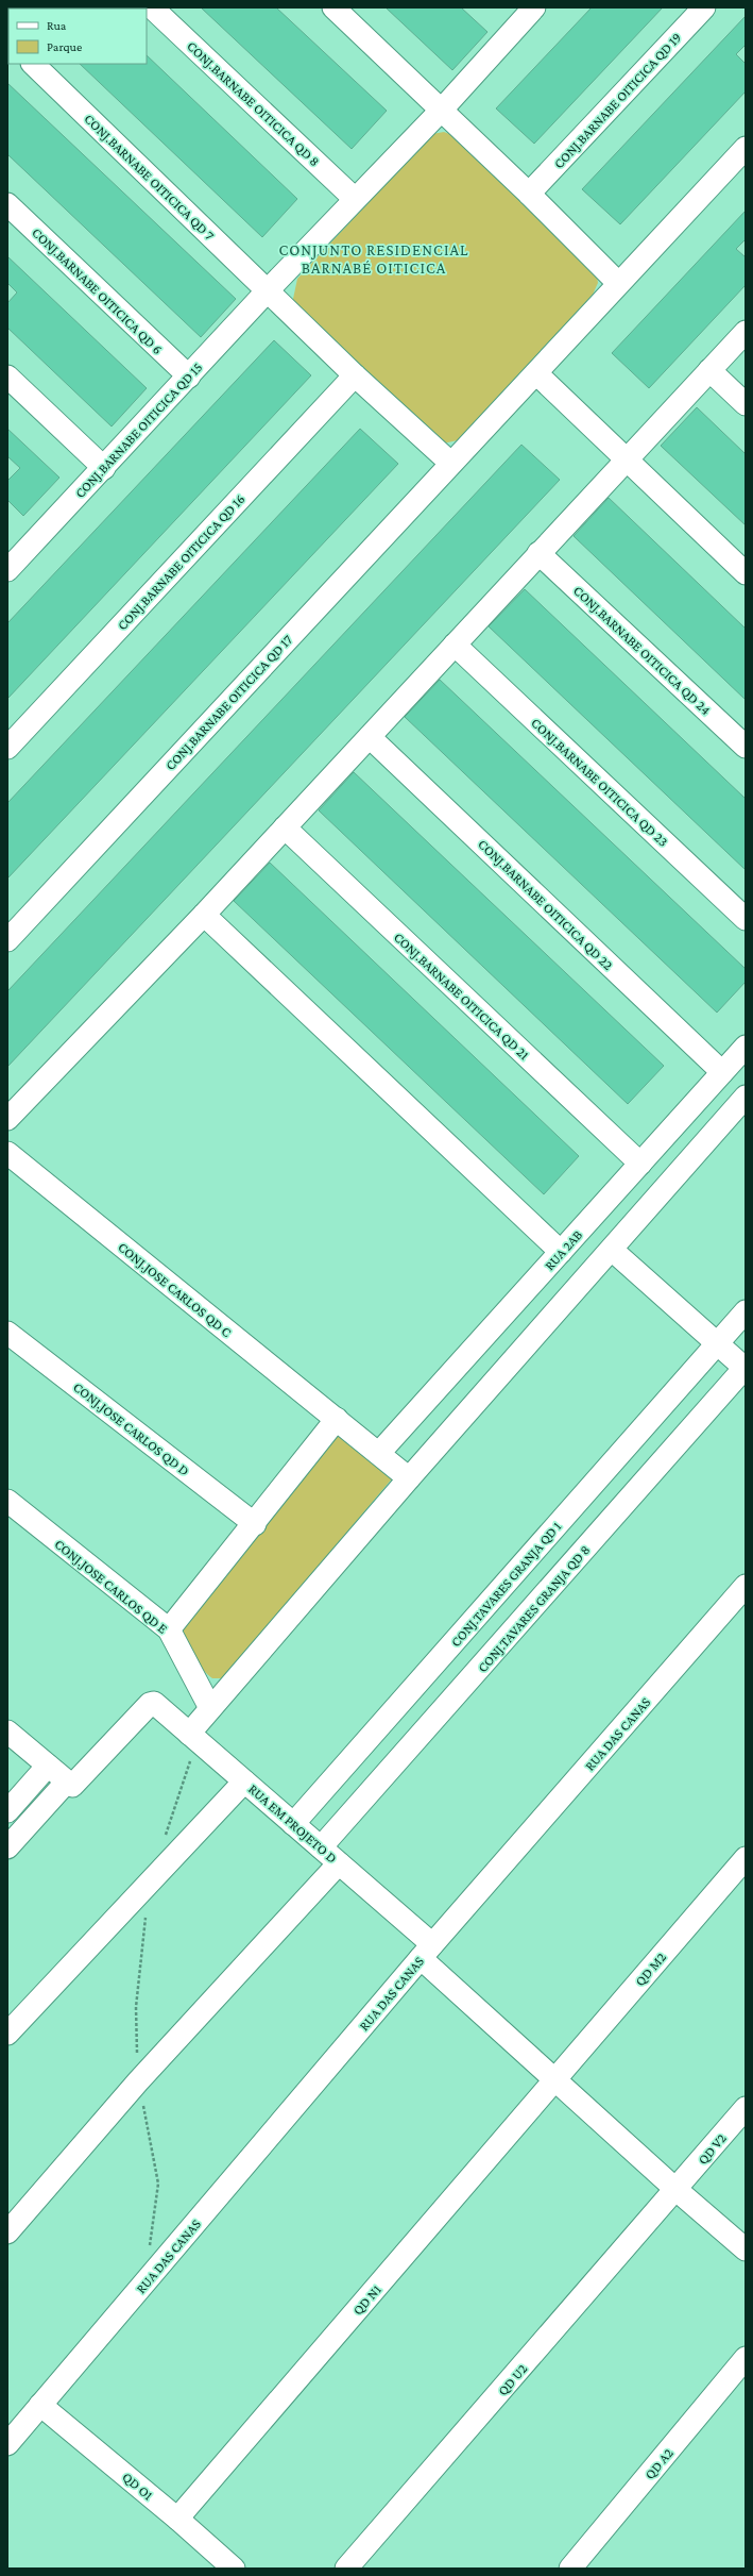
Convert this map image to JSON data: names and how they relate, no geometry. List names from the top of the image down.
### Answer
{
  "streets": {
    "street": [
      "CONJ.BARNABE OITICICA QD 19",
      "CONJ.BARNABE OITICICA QD 8",
      "CONJ.BARNABE OITICICA QD 7",
      "CONJ.BARNABE OITICICA QD 6",
      "CONJ.BARNABE OITICICA QD 15",
      "CONJ.BARNABE OITICICA QD 16",
      "CONJ.BARNABE OITICICA QD 24",
      "CONJ.BARNABE OITICICA QD 17",
      "CONJ.BARNABE OITICICA QD 23",
      "CONJ.BARNABE OITICICA QD 22",
      "CONJ.BARNABE OITICICA QD 21",
      "RUA 2AB",
      "CONJ.JOSE CARLOS QD C",
      "CONJ.JOSE CARLOS QD D",
      "CONJ.TAVARES GRANJA QD 1",
      "CONJ.JOSE CARLOS QD E",
      "CONJ.TAVARES GRANJA QD 8",
      "RUA DAS CANAS",
      "RUA EM PROJETO D",
      "QD M2",
      "QD V2",
      "QD N1",
      "QD U2",
      "QD A2",
      "QD O1"
    ]
  },
  "crossings": [
    ["CONJ.BARNABE OITICICA QD 8", "CONJ.BARNABE OITICICA QD 15"],
    ["CONJ.BARNABE OITICICA QD 7", "CONJ.BARNABE OITICICA QD 15"],
    ["CONJ.BARNABE OITICICA QD 7", "CONJ.BARNABE OITICICA QD 16"],
    ["CONJ.BARNABE OITICICA QD 7", "CONJ.BARNABE OITICICA QD 17"],
    ["CONJ.BARNABE OITICICA QD 6", "CONJ.BARNABE OITICICA QD 15"],
    ["CONJ.BARNABE OITICICA QD 22", "RUA 2AB"],
    ["CONJ.BARNABE OITICICA QD 21", "RUA 2AB"],
    ["RUA 2AB", "CONJ.JOSE CARLOS QD C"],
    ["CONJ.TAVARES GRANJA QD 1", "RUA EM PROJETO D"],
    ["CONJ.TAVARES GRANJA QD 8", "RUA EM PROJETO D"],
    ["RUA DAS CANAS", "RUA EM PROJETO D"],
    ["RUA DAS CANAS", "QD O1"],
    ["RUA EM PROJETO D", "QD M2"],
    ["RUA EM PROJETO D", "QD V2"],
    ["RUA EM PROJETO D", "QD N1"],
    ["RUA EM PROJETO D", "QD U2"],
    ["QD M2", "QD N1"],
    ["QD V2", "QD U2"],
    ["QD N1", "QD O1"]
  ],
  "districts": ["CONJUNTO RESIDENCIAL BARNABÉ OITICICA"],
  "legend": ["Rua", "Parque"]
}
